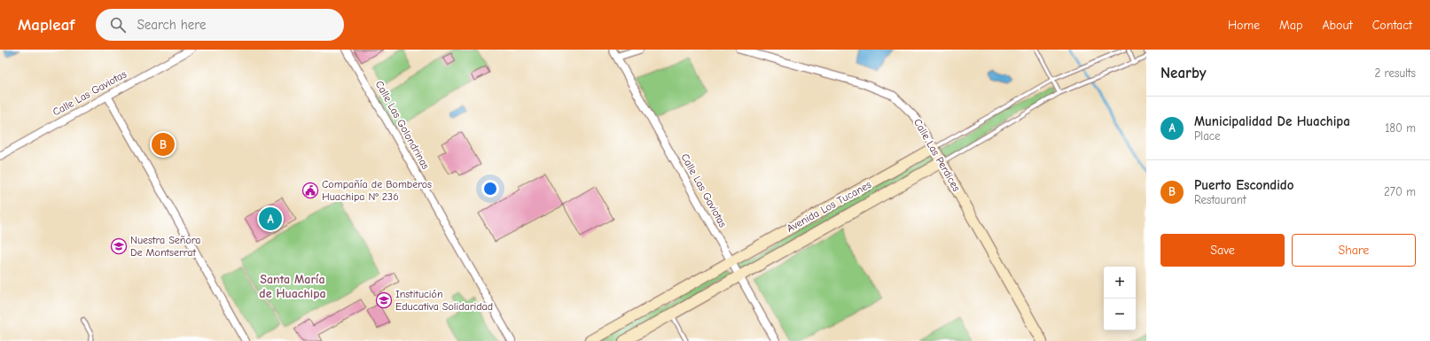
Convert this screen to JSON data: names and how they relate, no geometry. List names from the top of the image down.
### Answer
{
  "streets": {
    "street": [
      "Calle Las Gaviotas",
      "Calle Las Golondrinas",
      "Calle Las Perdices",
      "Avenida Los Tucanes"
    ]
  },
  "crossings": [
    ["Calle Las Gaviotas", "Avenida Los Tucanes"],
    ["Calle Las Perdices", "Avenida Los Tucanes"]
  ],
  "districts": ["Santa María de Huachipa"],
  "places": {
    "public building": ["Compañía de Bomberos Huachipa Nº 236"],
    "school or university": ["Nuestra Señora De Montserrat", "Institución Educativa Solidaridad"]
  },
  "page": {
    "header": "Mapleaf",
    "search": "Search here",
    "nav": [
      "Home",
      "Map",
      "About",
      "Contact"
    ],
    "heading": ["Nearby", "2 results"],
    "list": [
      {
        "mark": "A",
        "name": "Municipalidad De Huachipa",
        "note": "Place",
        "value": "180 m"
      },
      {
        "mark": "B",
        "name": "Puerto Escondido",
        "note": "Restaurant",
        "value": "270 m"
      }
    ],
    "pins": ["B", "A"],
    "buttons": ["Save", "Share"],
    "map_buttons": ["+", "−"]
  }
}
